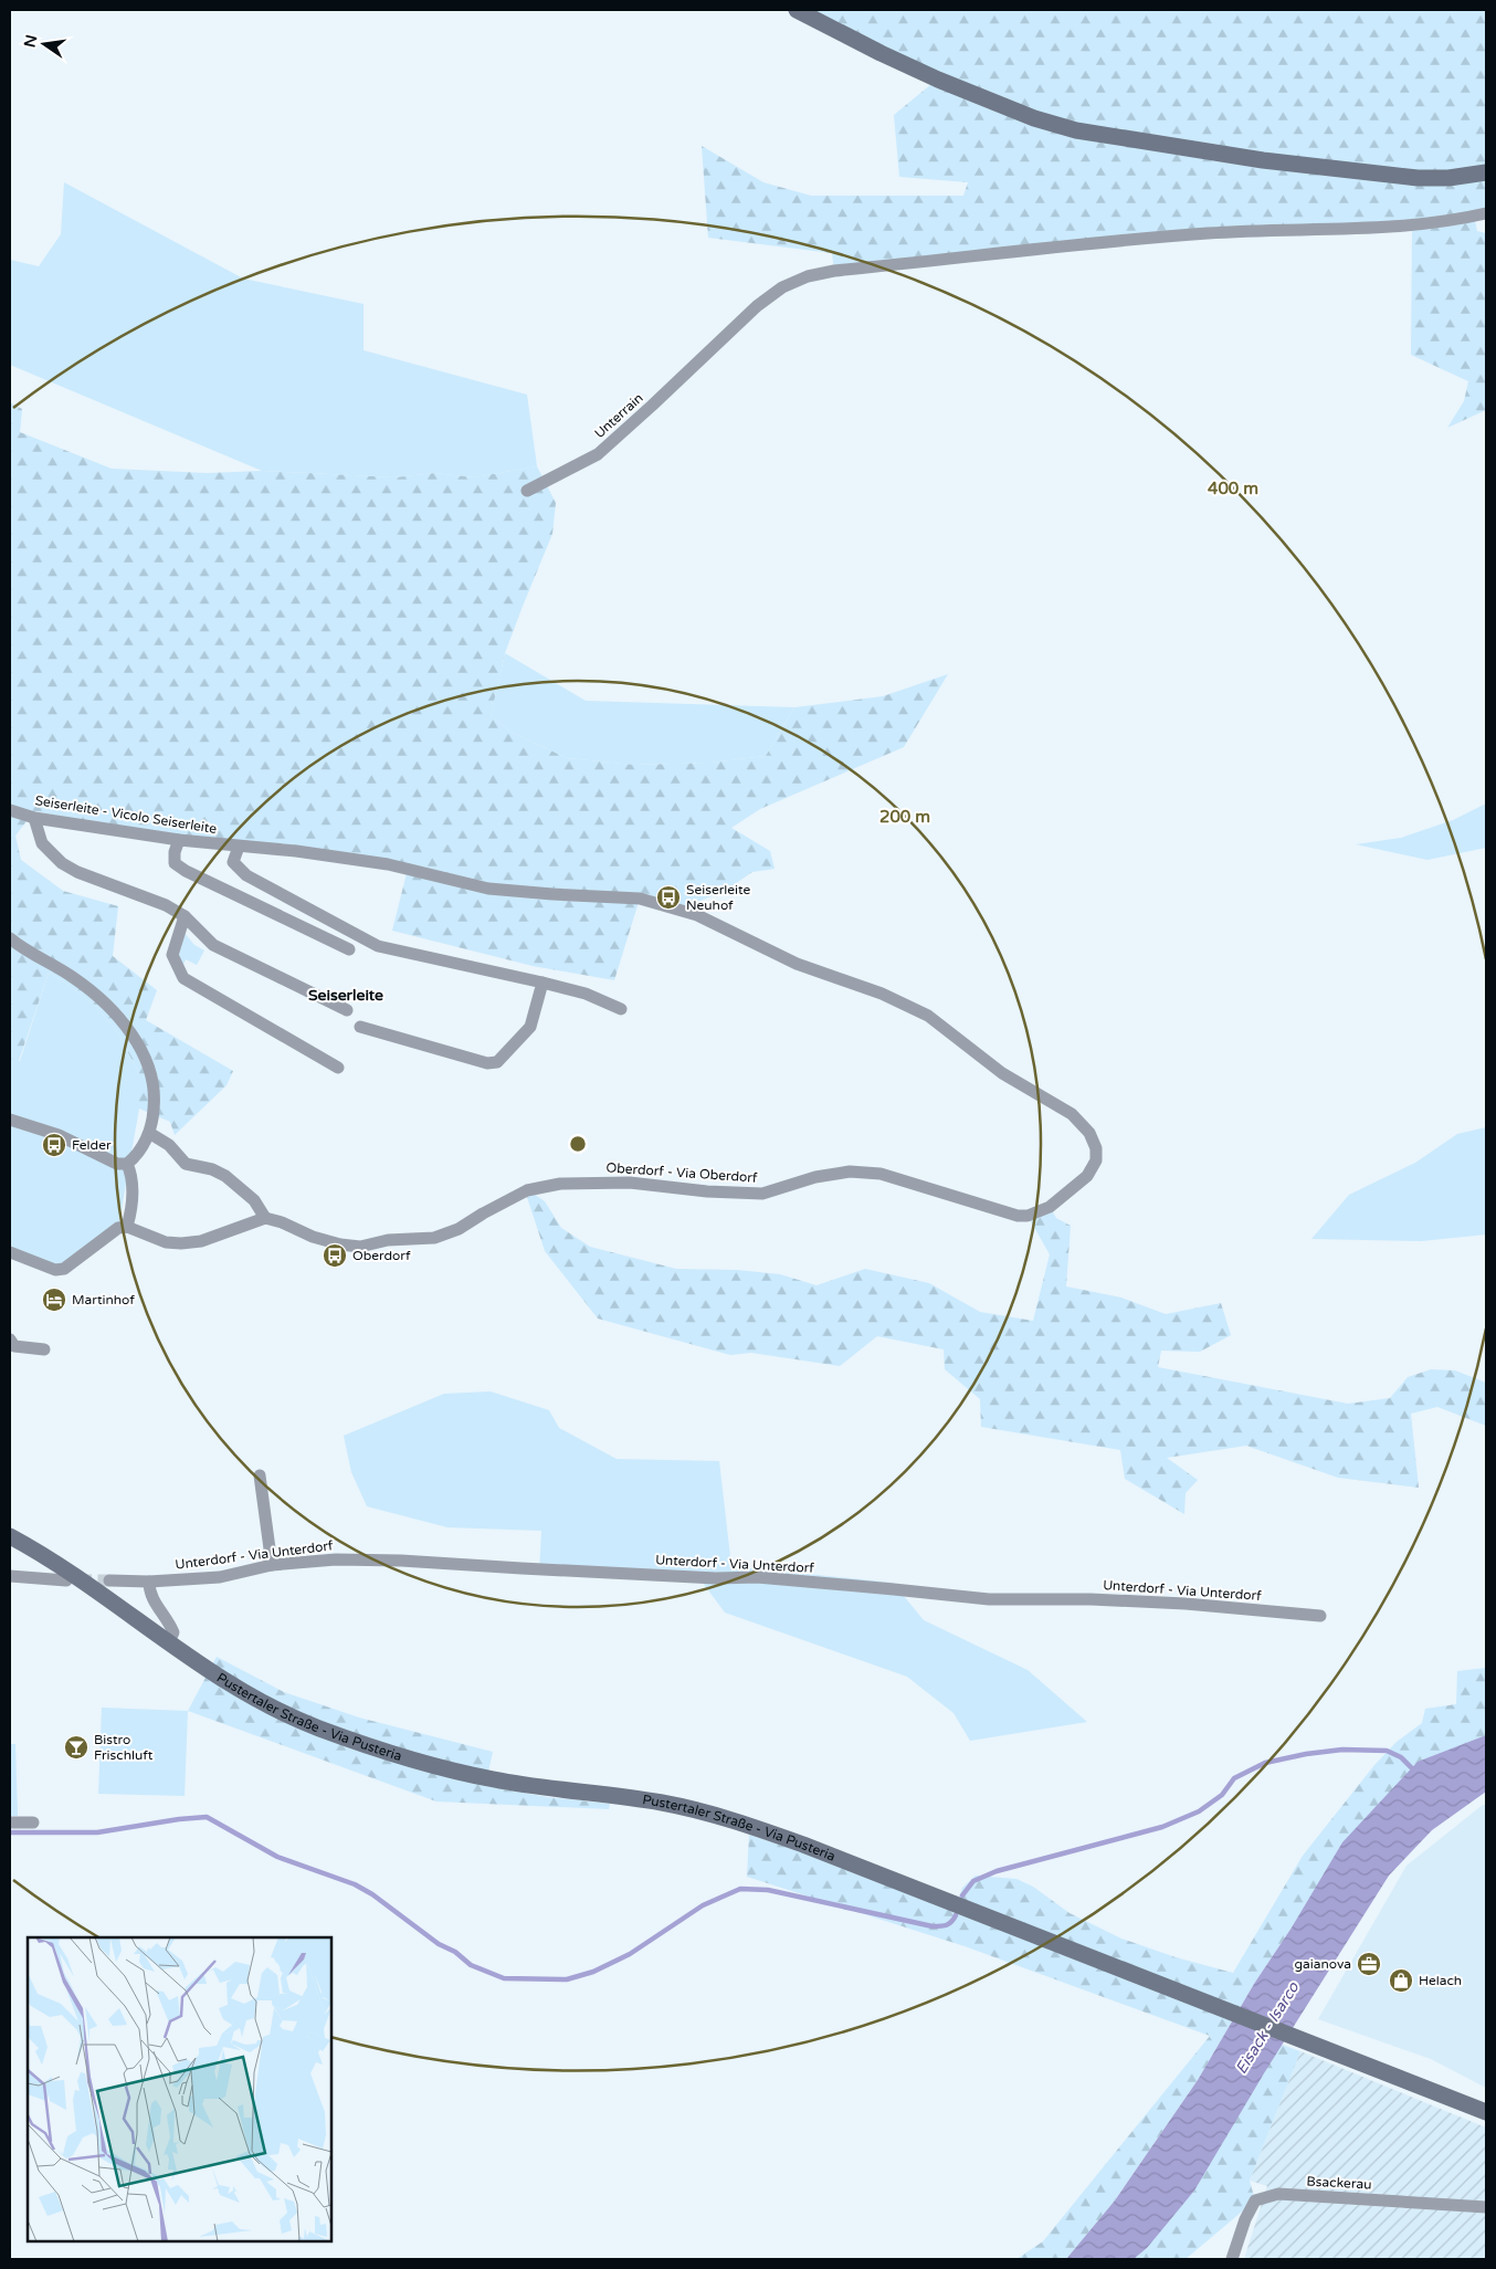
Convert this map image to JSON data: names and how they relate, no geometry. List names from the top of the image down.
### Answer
{
  "streets": {
    "main road": ["Pustertaler Straße - Via Pusteria"],
    "street": [
      "Unterrain",
      "Seiserleite - Vicolo Seiserleite",
      "Oberdorf - Via Oberdorf",
      "Unterdorf - Via Unterdorf",
      "Bsackerau"
    ]
  },
  "crossings": [
    ["Seiserleite - Vicolo Seiserleite", "Oberdorf - Via Oberdorf"]
  ],
  "districts": ["Seiserleite"],
  "water": ["Eisack - Isarco"],
  "places": {
    "bus stop": ["Seiserleite Neuhof", "Felder", "Oberdorf"],
    "hotel": ["Martinhof"],
    "bar": ["Bistro Frischluft"],
    "office": ["gaianova"],
    "shop": ["Helach"]
  },
  "north": "left",
  "rings": ["400 m", "200 m"]
}
